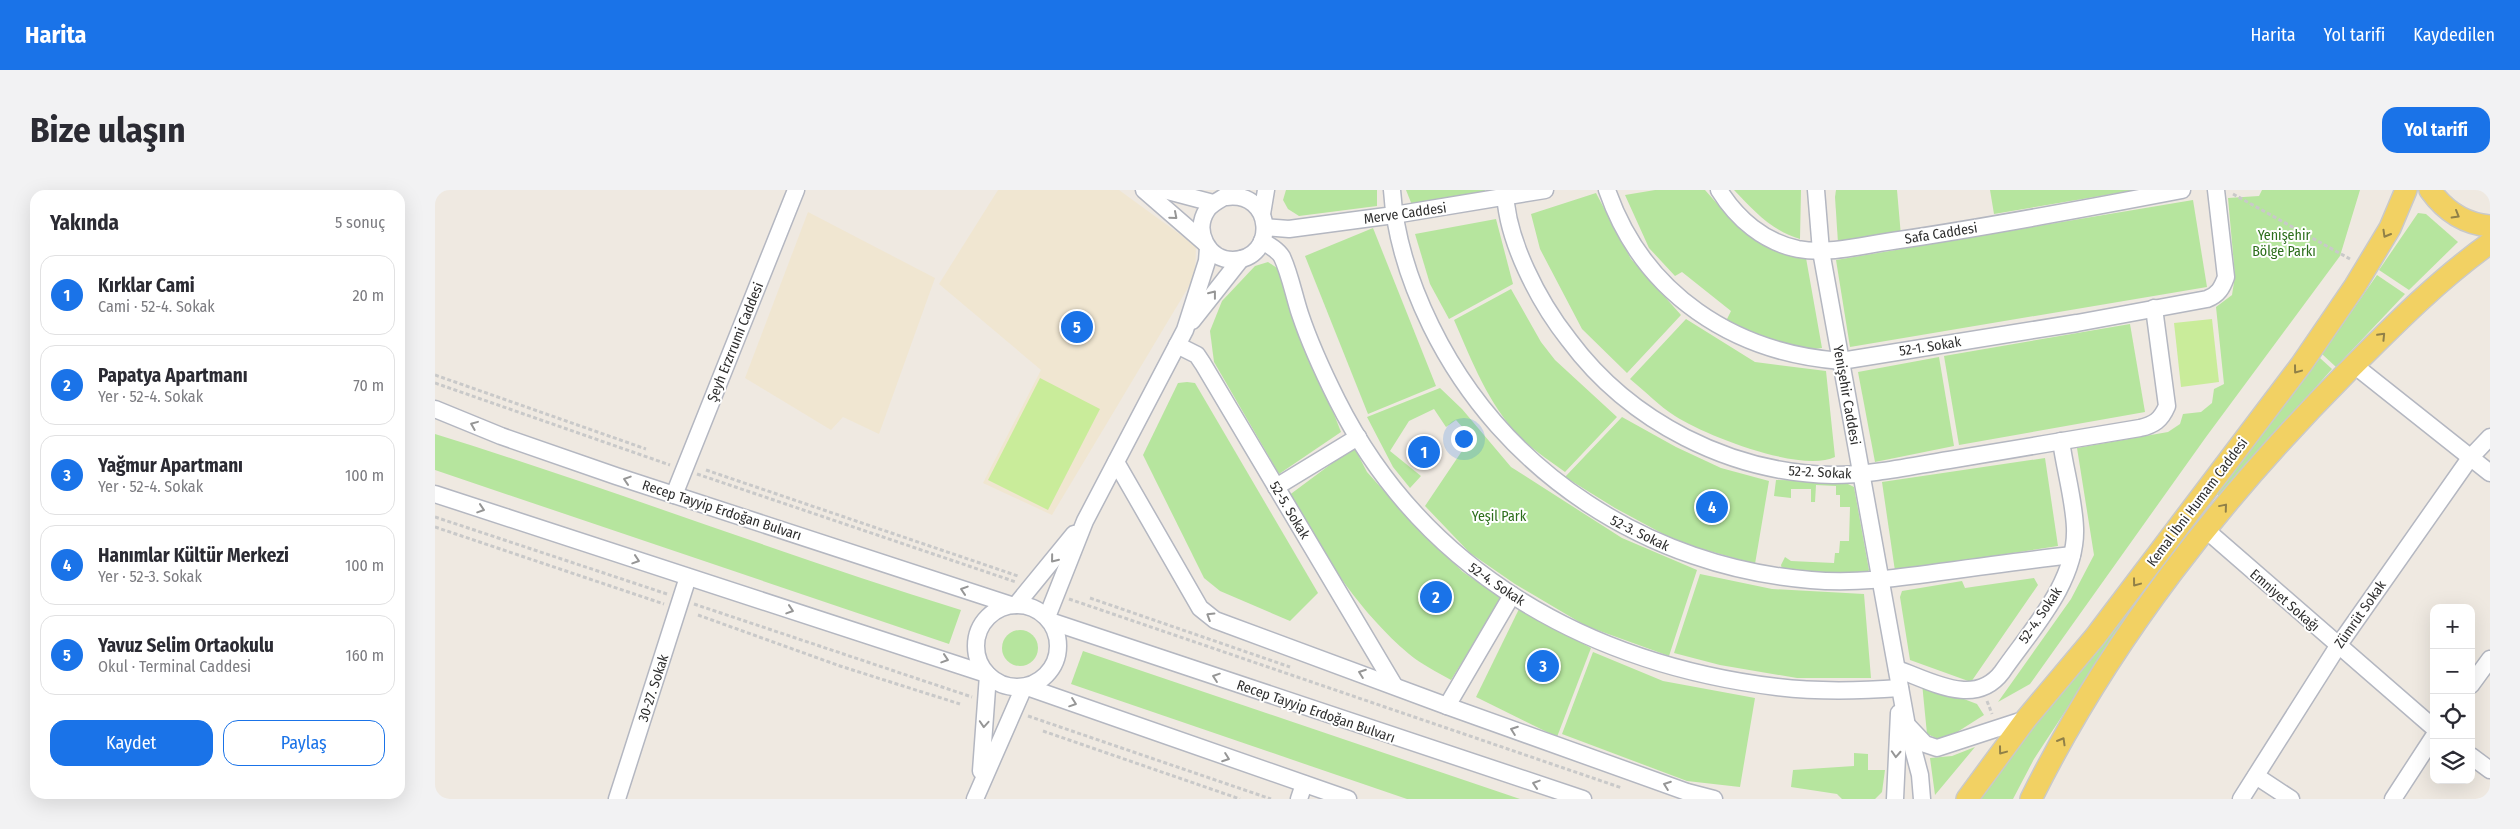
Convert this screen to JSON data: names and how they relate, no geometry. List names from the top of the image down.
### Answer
{
  "streets": {
    "main road": ["Kemal İbni Humam Caddesi"],
    "street": [
      "Merve Caddesi",
      "Safa Caddesi",
      "Şeyh Erzrrumi Caddesi",
      "52-1. Sokak",
      "Yenişehir Caddesi",
      "52-2. Sokak",
      "Recep Tayyip Erdoğan Bulvarı",
      "52-5. Sokak",
      "52-3. Sokak",
      "52-4. Sokak",
      "Emniyet Sokağı",
      "Zümrüt Sokak",
      "30-27. Sokak"
    ]
  },
  "crossings": [
    ["Merve Caddesi", "52-2. Sokak"],
    ["Merve Caddesi", "52-3. Sokak"],
    ["Merve Caddesi", "52-4. Sokak"],
    ["Safa Caddesi", "Yenişehir Caddesi"],
    ["Şeyh Erzrrumi Caddesi", "Recep Tayyip Erdoğan Bulvarı"],
    ["52-1. Sokak", "Yenişehir Caddesi"],
    ["52-1. Sokak", "52-2. Sokak"],
    ["Yenişehir Caddesi", "52-2. Sokak"],
    ["Yenişehir Caddesi", "52-3. Sokak"],
    ["Yenişehir Caddesi", "52-4. Sokak"],
    ["52-2. Sokak", "52-4. Sokak"],
    ["Kemal İbni Humam Caddesi", "Emniyet Sokağı"],
    ["52-3. Sokak", "52-4. Sokak"],
    ["Emniyet Sokağı", "Zümrüt Sokak"]
  ],
  "parks": ["Yenişehir Bölge Parkı", "Yeşil Park"],
  "page": {
    "header": "Harita",
    "nav": ["Harita", "Yol tarifi", "Kaydedilen"],
    "buttons": [
      "Yol tarifi",
      ["Kaydet", "Paylaş"]
    ],
    "title": "Bize ulaşın",
    "heading": ["Yakında", "5 sonuç"],
    "list": [
      {
        "mark": "1",
        "name": "Kırklar Cami",
        "note": "Cami · 52-4. Sokak",
        "value": "20 m"
      },
      {
        "mark": "2",
        "name": "Papatya Apartmanı",
        "note": "Yer · 52-4. Sokak",
        "value": "70 m"
      },
      {
        "mark": "3",
        "name": "Yağmur Apartmanı",
        "note": "Yer · 52-4. Sokak",
        "value": "100 m"
      },
      {
        "mark": "4",
        "name": "Hanımlar Kültür Merkezi",
        "note": "Yer · 52-3. Sokak",
        "value": "100 m"
      },
      {
        "mark": "5",
        "name": "Yavuz Selim Ortaokulu",
        "note": "Okul · Terminal Caddesi",
        "value": "160 m"
      }
    ],
    "pins": [
      "5",
      "1",
      "4",
      "2",
      "3"
    ],
    "map_buttons": ["+", "−"]
  }
}
